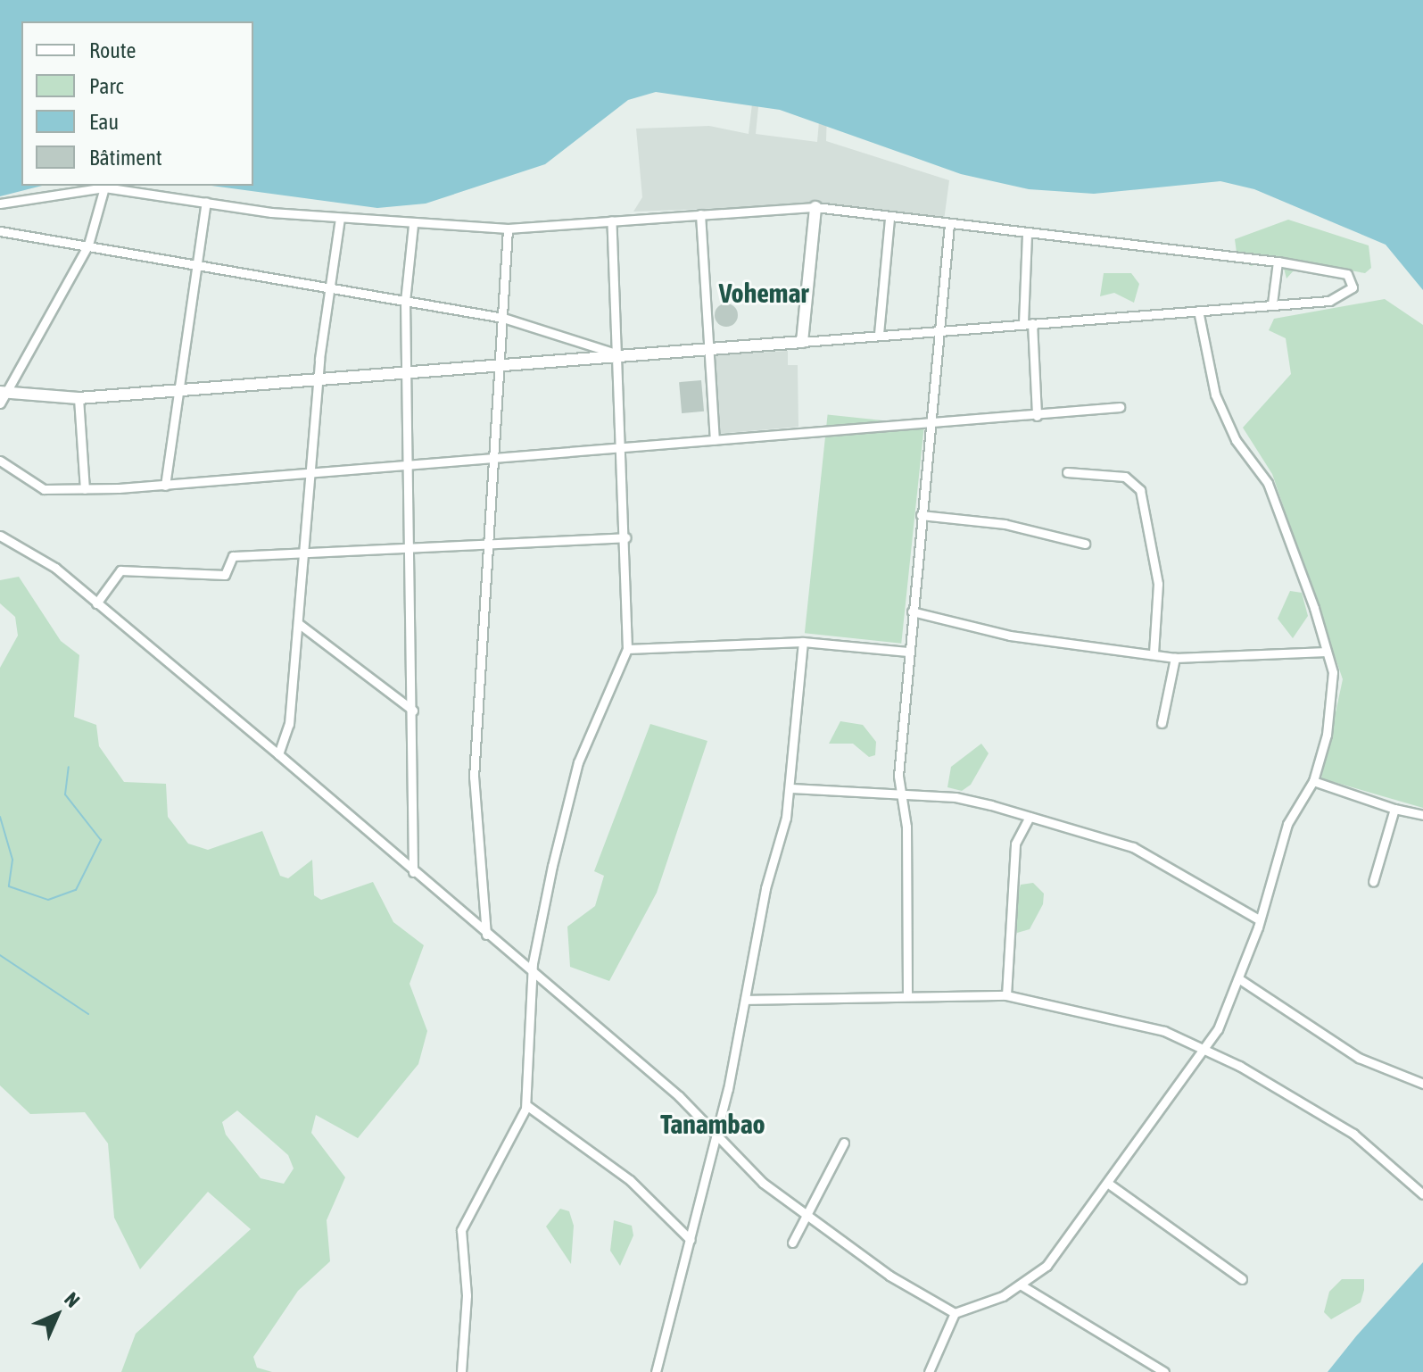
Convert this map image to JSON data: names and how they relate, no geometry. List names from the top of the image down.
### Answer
{
  "districts": ["Vohemar", "Tanambao"],
  "legend": [
    "Route",
    "Parc",
    "Eau",
    "Bâtiment"
  ],
  "north": "top right"
}
